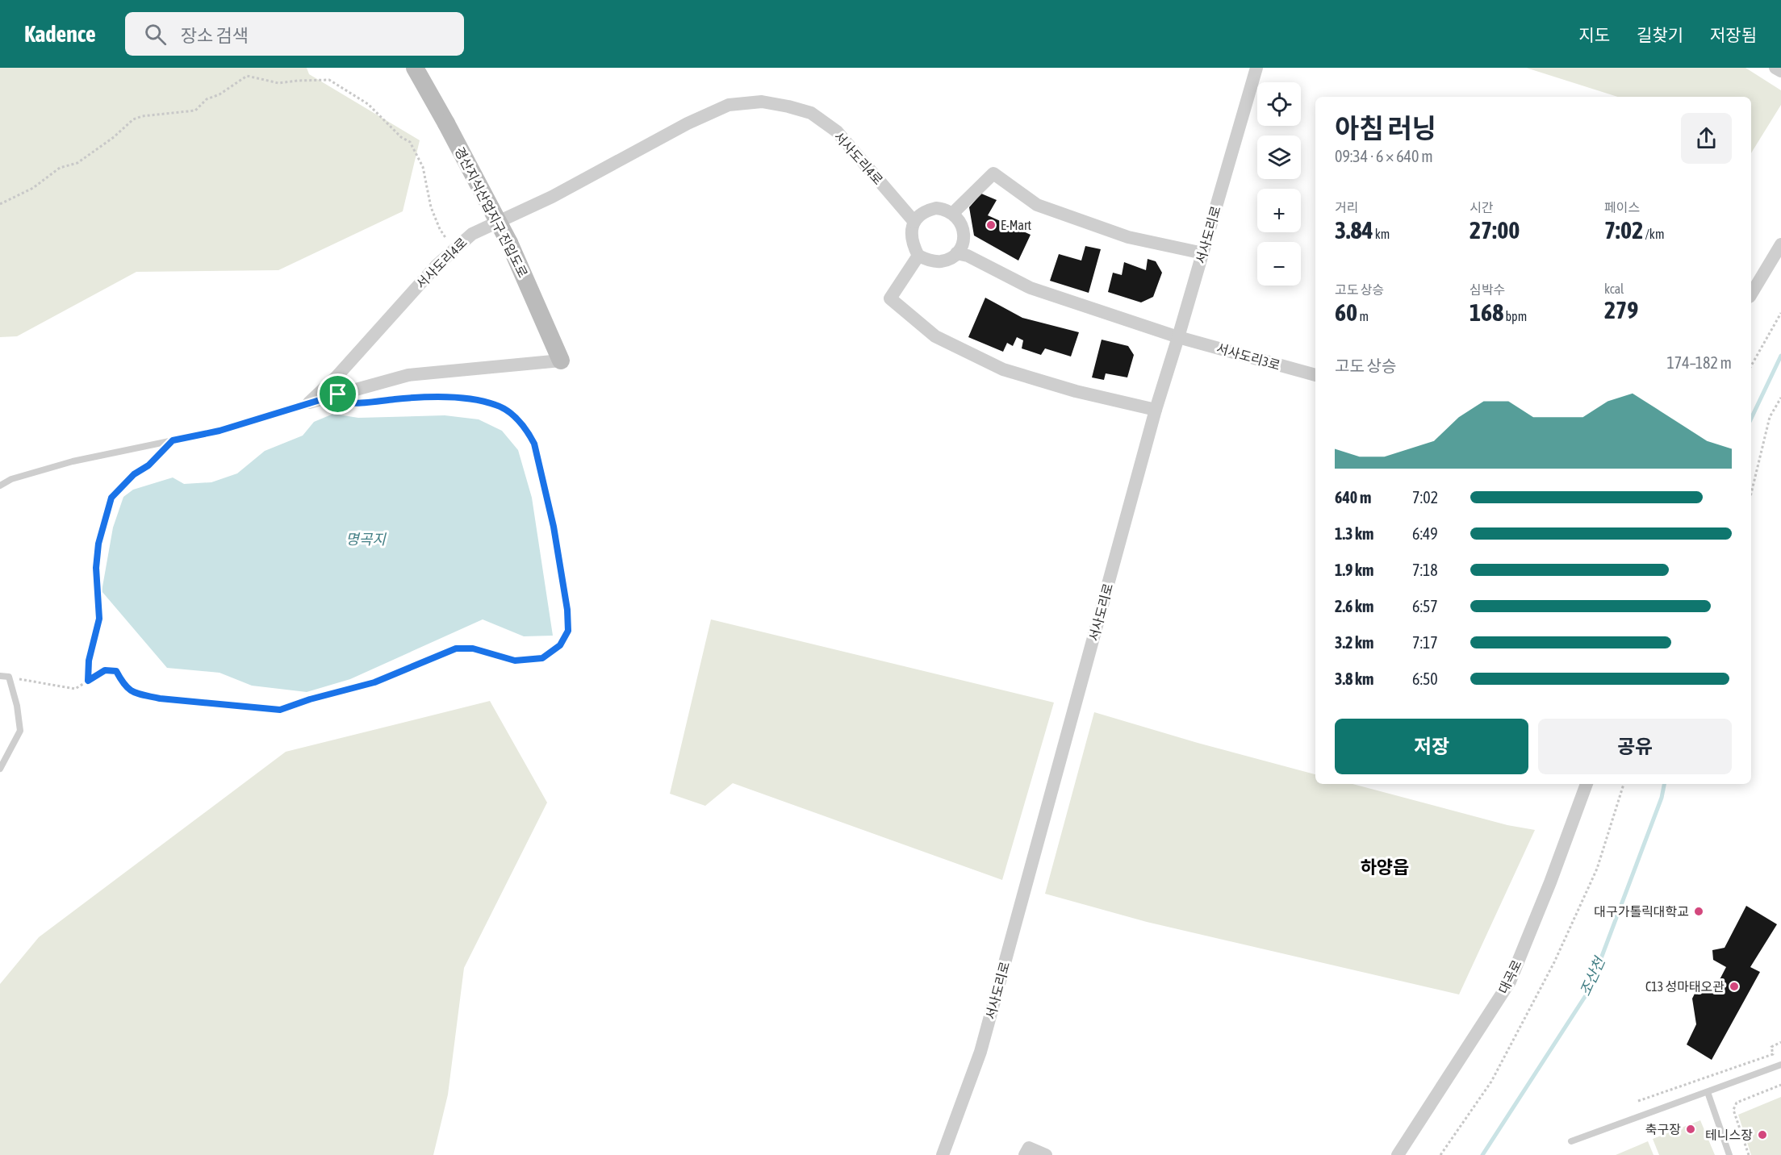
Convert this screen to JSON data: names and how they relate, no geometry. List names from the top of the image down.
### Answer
{
  "streets": {
    "street": [
      "서사도리4로",
      "경산지식산업지구 진입도로",
      "서사도리로",
      "서사도리3로",
      "대곡로"
    ]
  },
  "crossings": [
    ["서사도리로", "서사도리3로"]
  ],
  "districts": ["하양읍"],
  "water": ["명곡지", "조산천"],
  "places": [
    "E-Mart",
    "대구가톨릭대학교",
    "C13 성마태오관",
    "축구장",
    "테니스장"
  ],
  "page": {
    "header": "Kadence",
    "search": "장소 검색",
    "nav": ["지도", "길찾기", "저장됨"],
    "map_buttons": ["+", "−"],
    "heading": ["아침 러닝", "09:34 · 6 × 640 m"],
    "stats": [
      ["거리", "3.84 km"],
      ["시간", "27:00"],
      ["페이스", "7:02 /km"],
      ["고도 상승", "60 m"],
      ["심박수", "168 bpm"],
      ["kcal", "279"]
    ],
    "chart": ["고도 상승", "174–182 m"],
    "list": [
      {
        "name": "640 m",
        "note": "7:02"
      },
      {
        "name": "1.3 km",
        "note": "6:49"
      },
      {
        "name": "1.9 km",
        "note": "7:18"
      },
      {
        "name": "2.6 km",
        "note": "6:57"
      },
      {
        "name": "3.2 km",
        "note": "7:17"
      },
      {
        "name": "3.8 km",
        "note": "6:50"
      }
    ],
    "buttons": ["저장", "공유"]
  }
}
